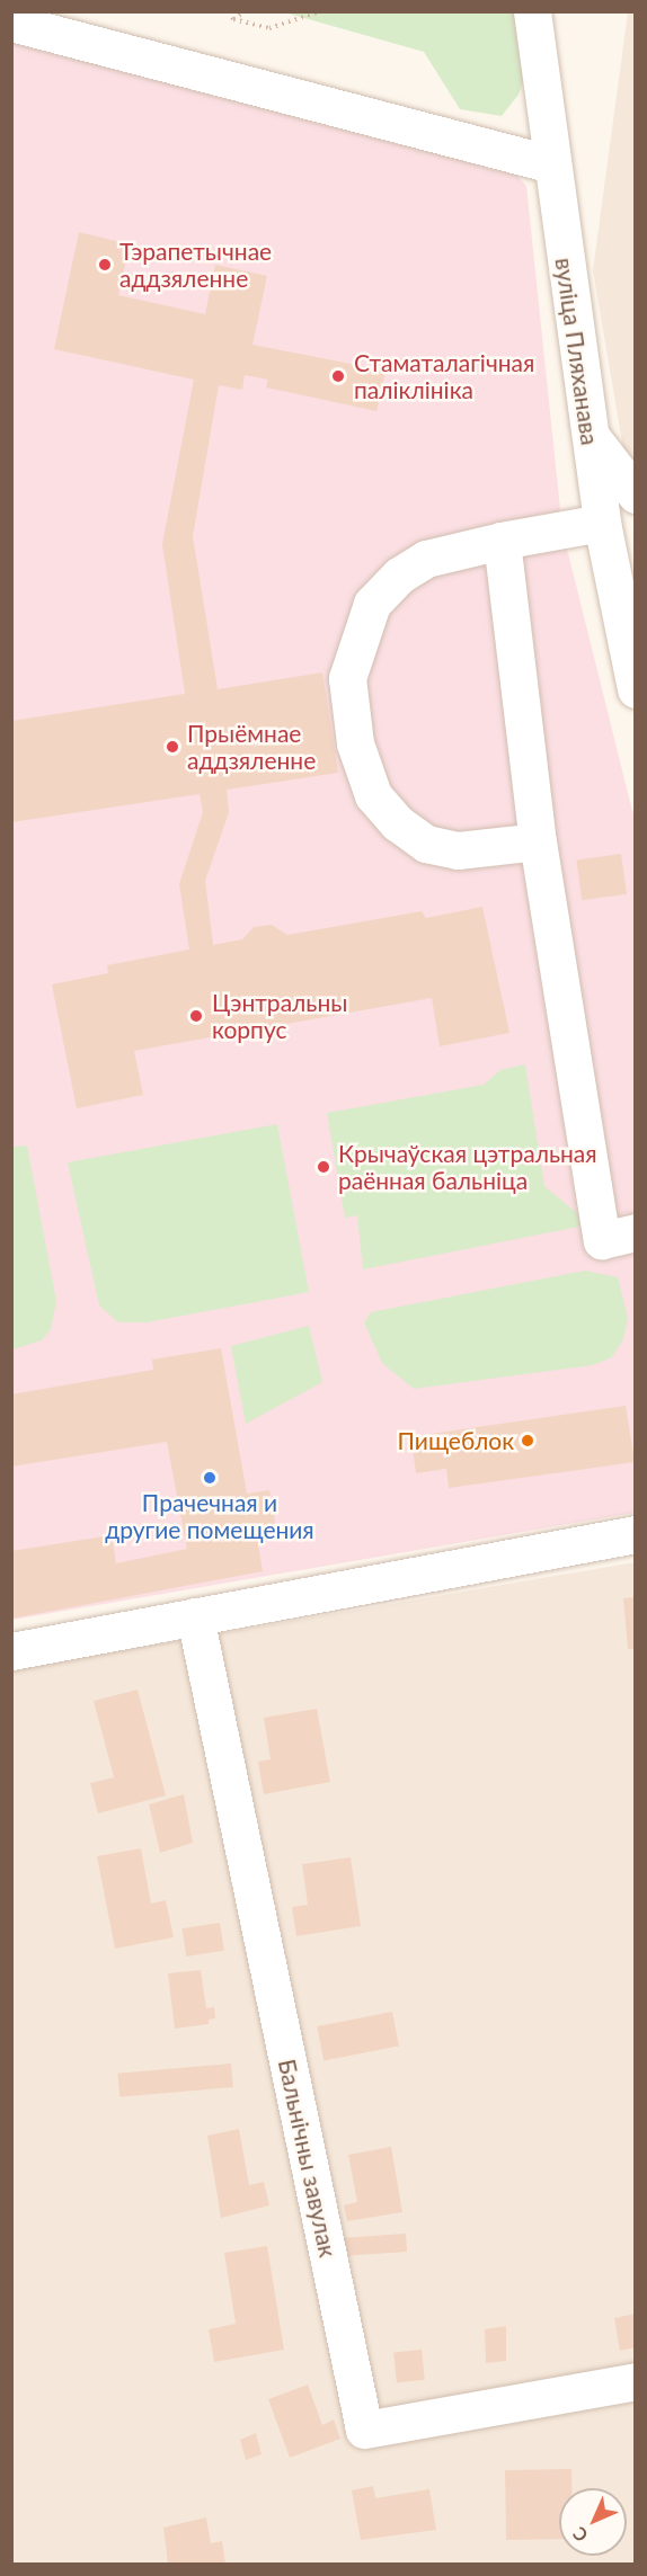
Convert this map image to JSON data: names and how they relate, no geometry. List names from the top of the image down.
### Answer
{
  "streets": {
    "street": ["вуліца Пляханава", "Бальнічны завулак"]
  },
  "places": [
    "Тэрапетычнае аддзяленне",
    "Стаматалагічная паліклініка",
    "Прыёмнае аддзяленне",
    "Цэнтральны корпус",
    "Крычаўская цэтральная раённая бальніца",
    "Пищеблок",
    "Прачечная и другие помещения"
  ],
  "north": "bottom left"
}
